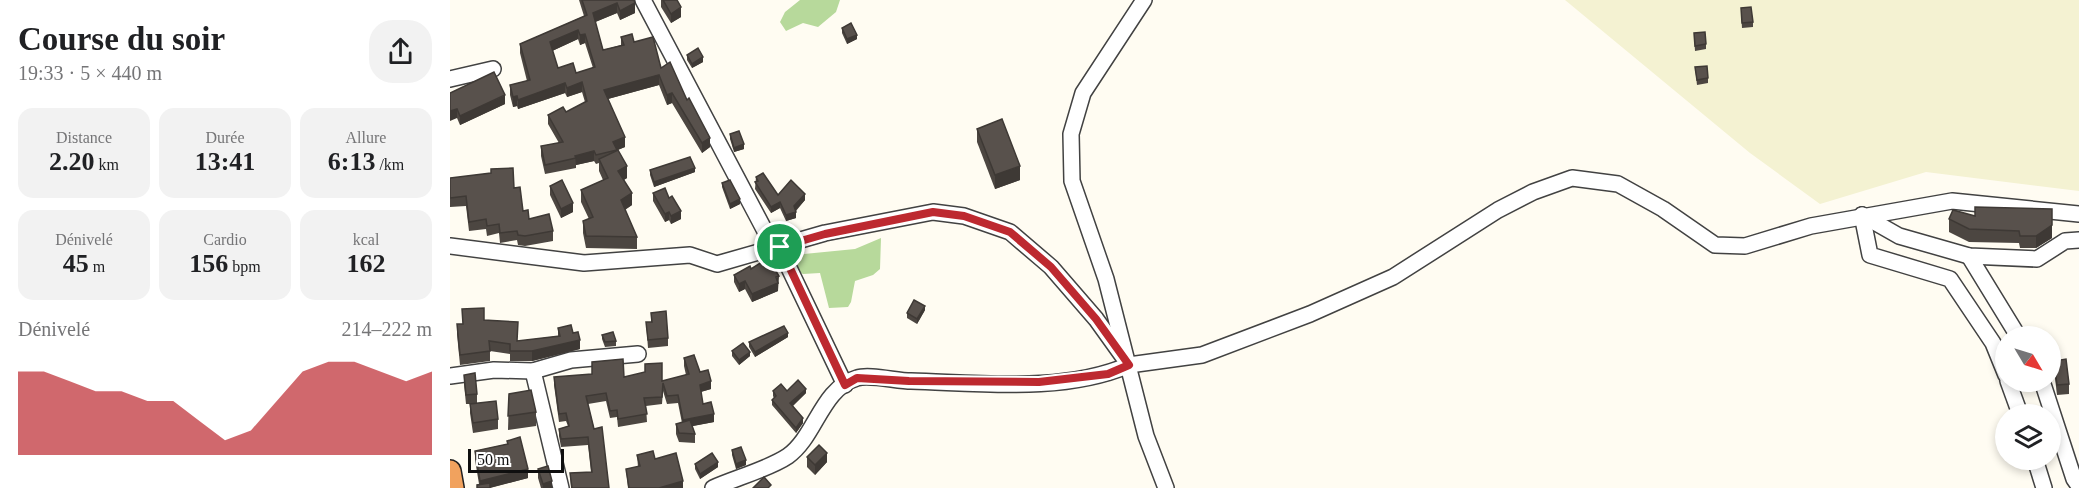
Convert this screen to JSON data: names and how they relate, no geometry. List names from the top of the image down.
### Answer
{
  "scale_bar": "50 m",
  "north": "bottom right",
  "page": {
    "heading": ["Course du soir", "19:33 · 5 × 440 m"],
    "stats": [
      ["Distance", "2.20 km"],
      ["Durée", "13:41"],
      ["Allure", "6:13 /km"],
      ["Dénivelé", "45 m"],
      ["Cardio", "156 bpm"],
      ["kcal", "162"]
    ],
    "chart": ["Dénivelé", "214–222 m"],
    "scale": "50 m"
  }
}
